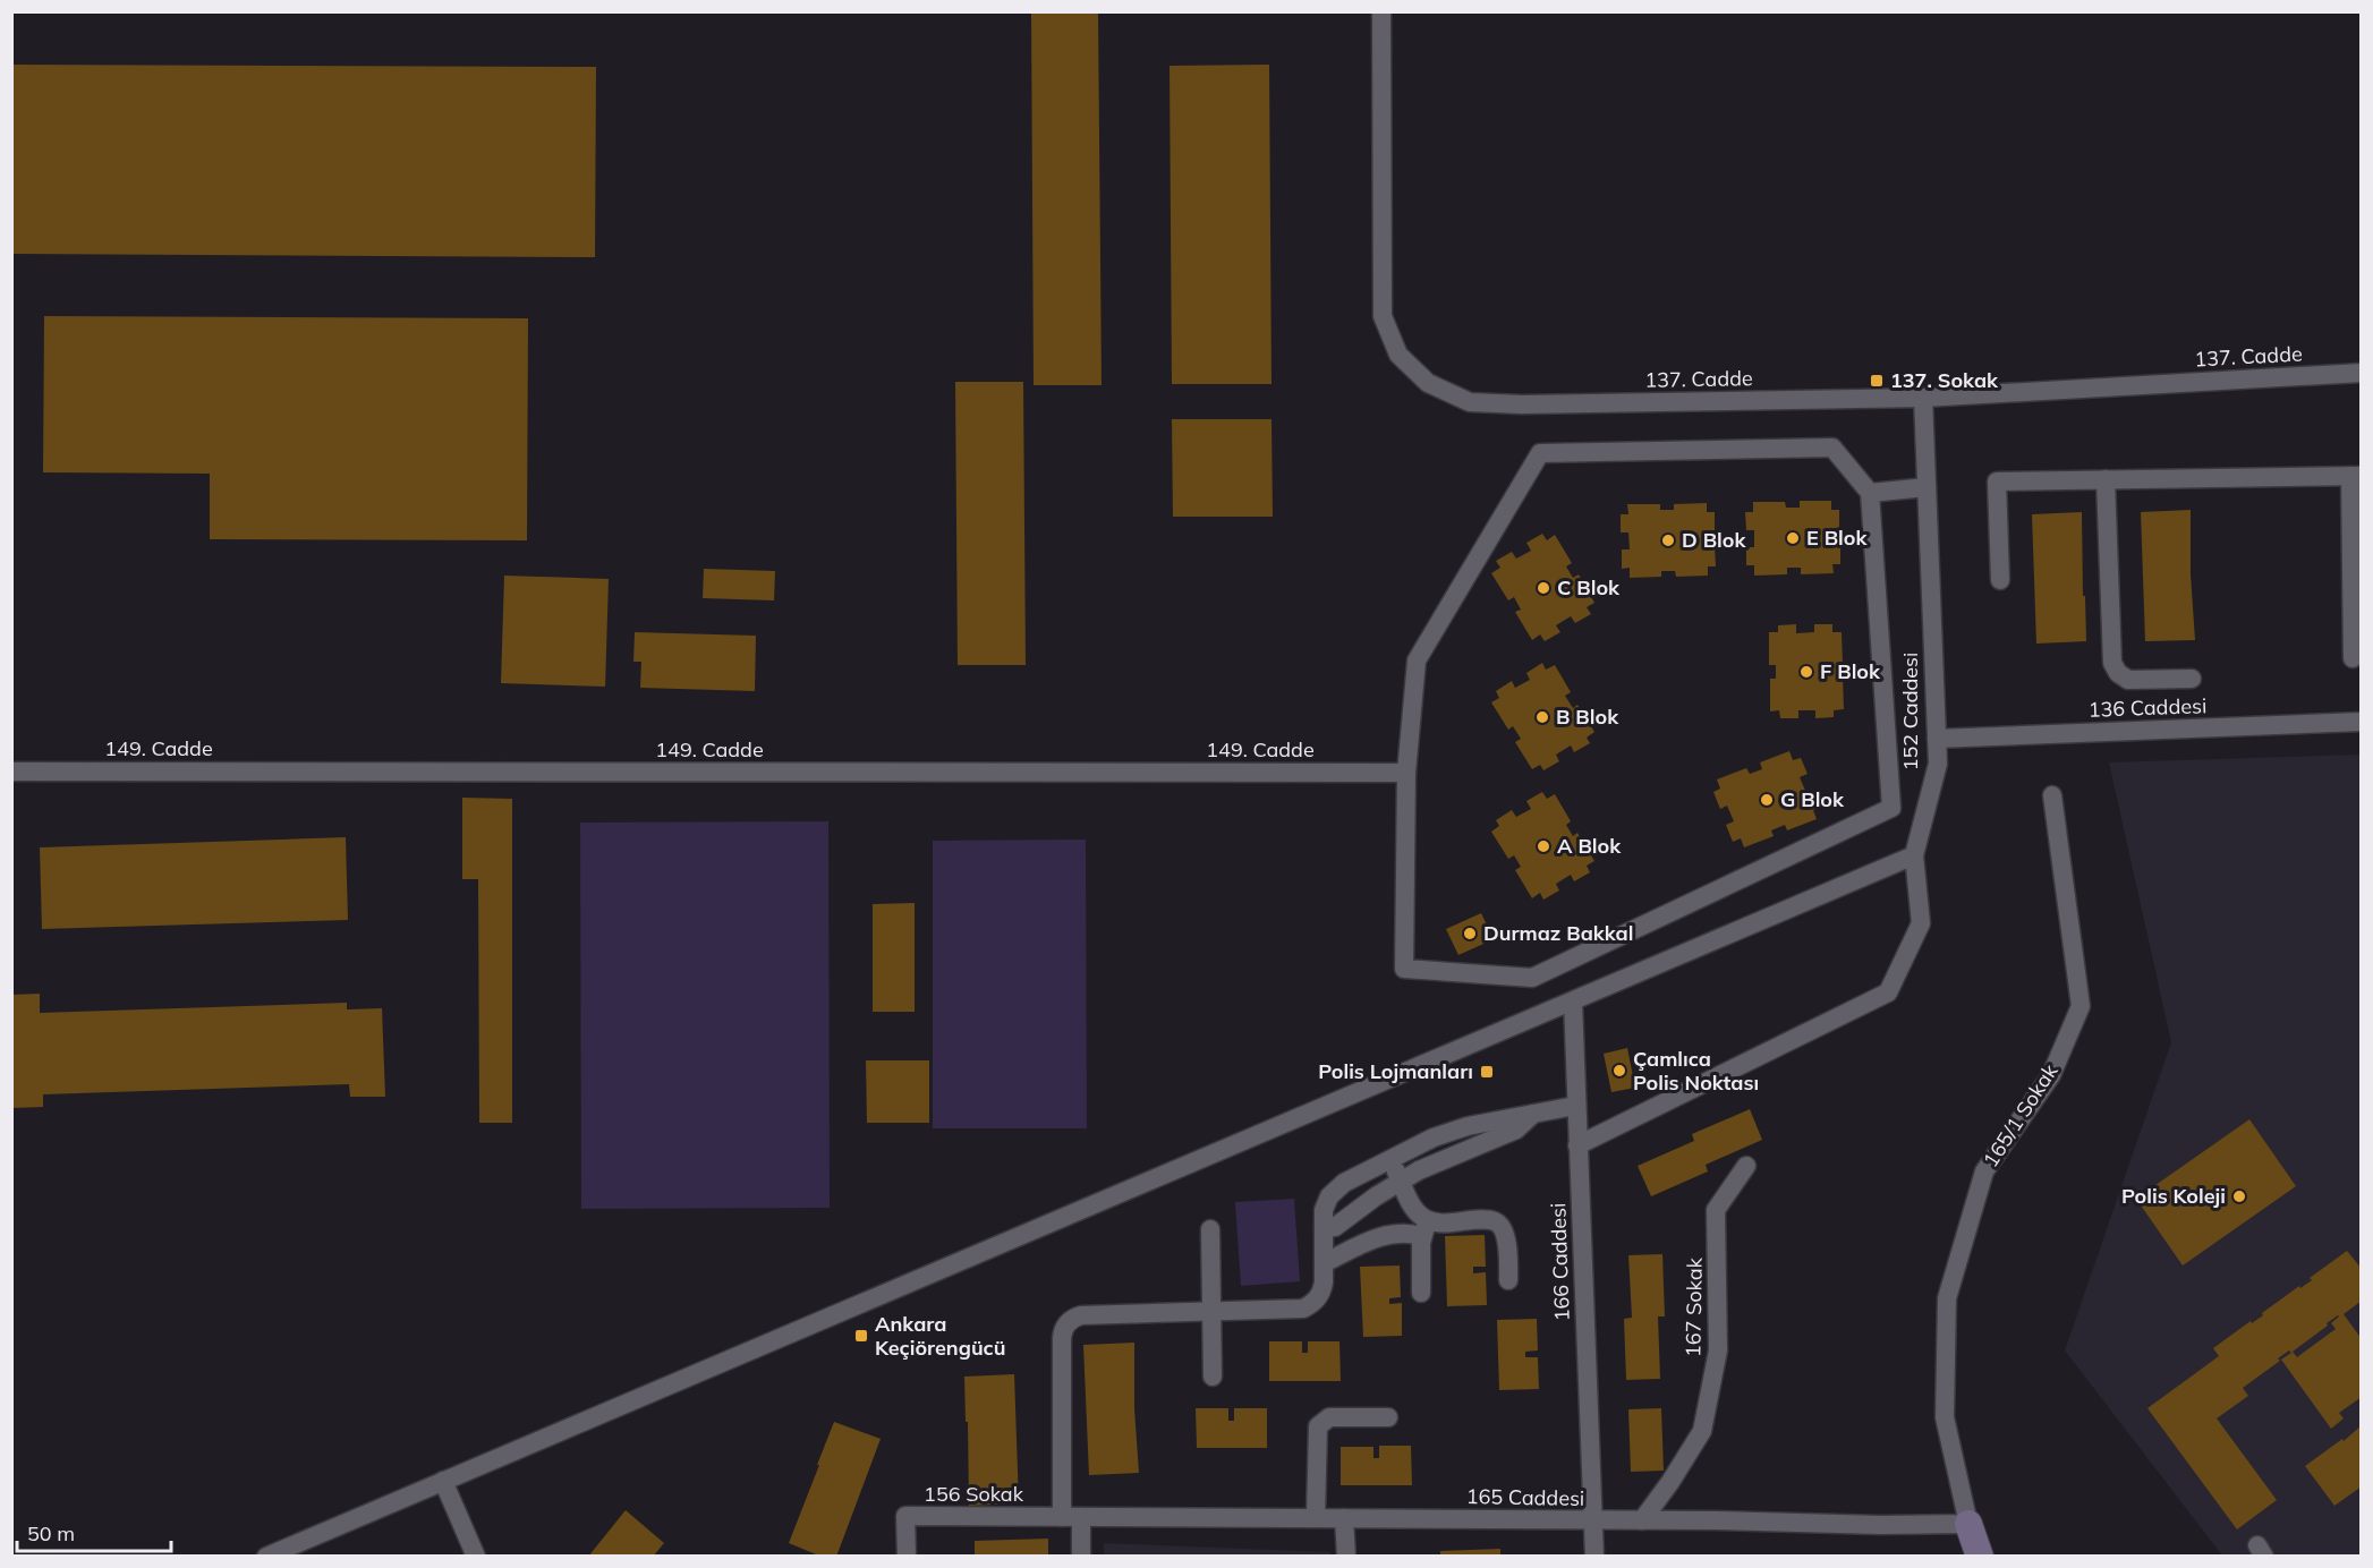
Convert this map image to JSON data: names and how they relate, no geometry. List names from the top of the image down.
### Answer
{
  "streets": {
    "street": [
      "137. Cadde",
      "136 Caddesi",
      "152 Caddesi",
      "149. Cadde",
      "165/1 Sokak",
      "166 Caddesi",
      "167 Sokak",
      "156 Sokak",
      "165 Caddesi"
    ]
  },
  "crossings": [
    ["137. Cadde", "152 Caddesi"],
    ["136 Caddesi", "152 Caddesi"],
    ["165/1 Sokak", "165 Caddesi"],
    ["166 Caddesi", "165 Caddesi"],
    ["167 Sokak", "165 Caddesi"],
    ["156 Sokak", "165 Caddesi"]
  ],
  "places": {
    "transit": ["137. Sokak", "Polis Lojmanları", "Ankara Keçiörengücü"],
    "other": [
      "E Blok",
      "D Blok",
      "C Blok",
      "F Blok",
      "B Blok",
      "G Blok",
      "A Blok",
      "Durmaz Bakkal",
      "Çamlıca Polis Noktası",
      "Polis Koleji"
    ]
  },
  "scale_bar": "50 m"
}
